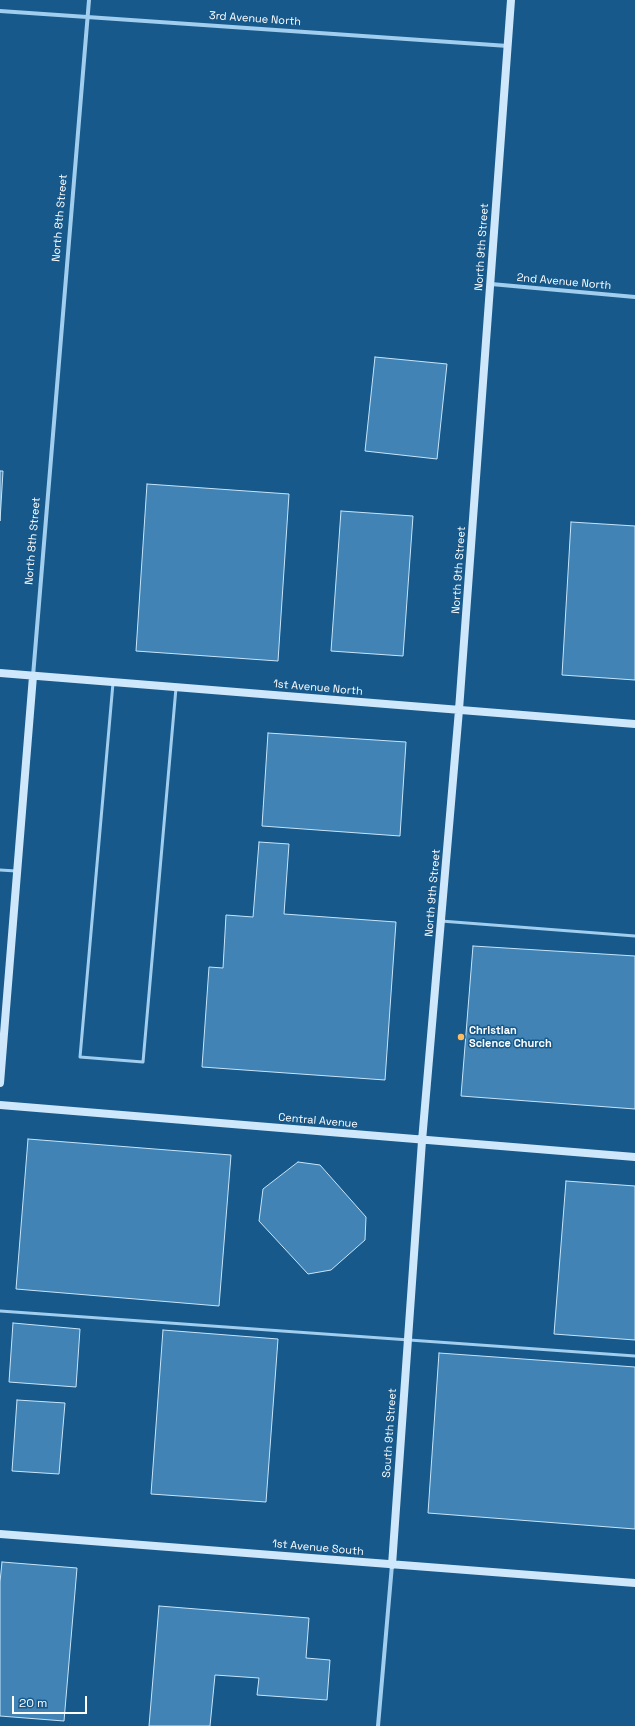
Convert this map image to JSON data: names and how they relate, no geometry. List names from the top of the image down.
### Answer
{
  "streets": {
    "main road": [
      "North 8th Street",
      "North 9th Street",
      "1st Avenue North",
      "Central Avenue",
      "South 9th Street",
      "1st Avenue South"
    ],
    "street": ["3rd Avenue North", "2nd Avenue North"]
  },
  "crossings": [
    ["3rd Avenue North", "North 8th Street"],
    ["3rd Avenue North", "North 9th Street"],
    ["North 8th Street", "1st Avenue North"],
    ["North 9th Street", "2nd Avenue North"],
    ["North 9th Street", "1st Avenue North"],
    ["North 9th Street", "Central Avenue"],
    ["North 9th Street", "South 9th Street"],
    ["Central Avenue", "South 9th Street"],
    ["South 9th Street", "1st Avenue South"]
  ],
  "places": ["Christian Science Church"],
  "scale_bar": "20 m"
}
